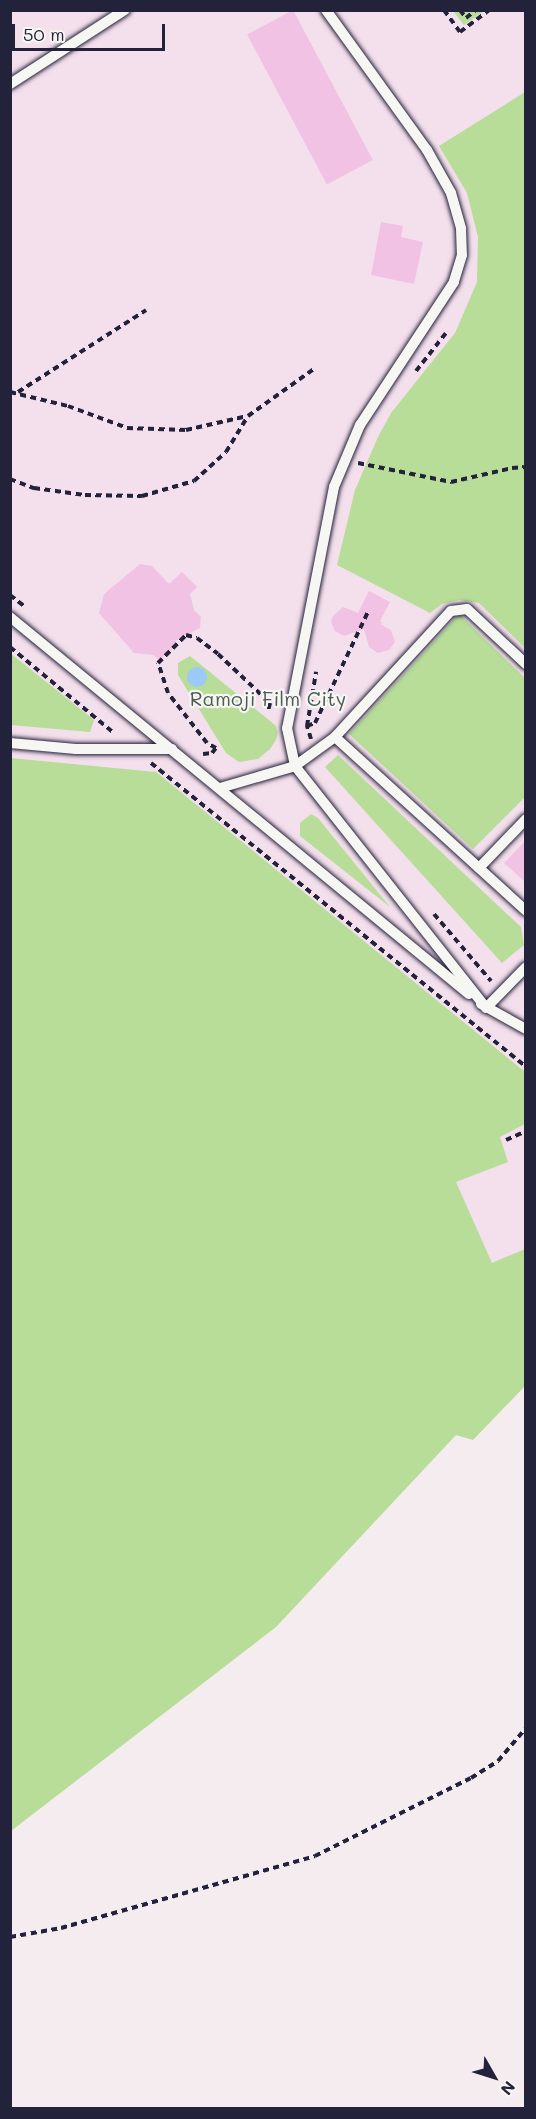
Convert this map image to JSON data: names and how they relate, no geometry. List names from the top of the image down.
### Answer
{
  "parks": ["Ramoji Film City"],
  "scale_bar": "50 m",
  "north": "bottom right"
}
